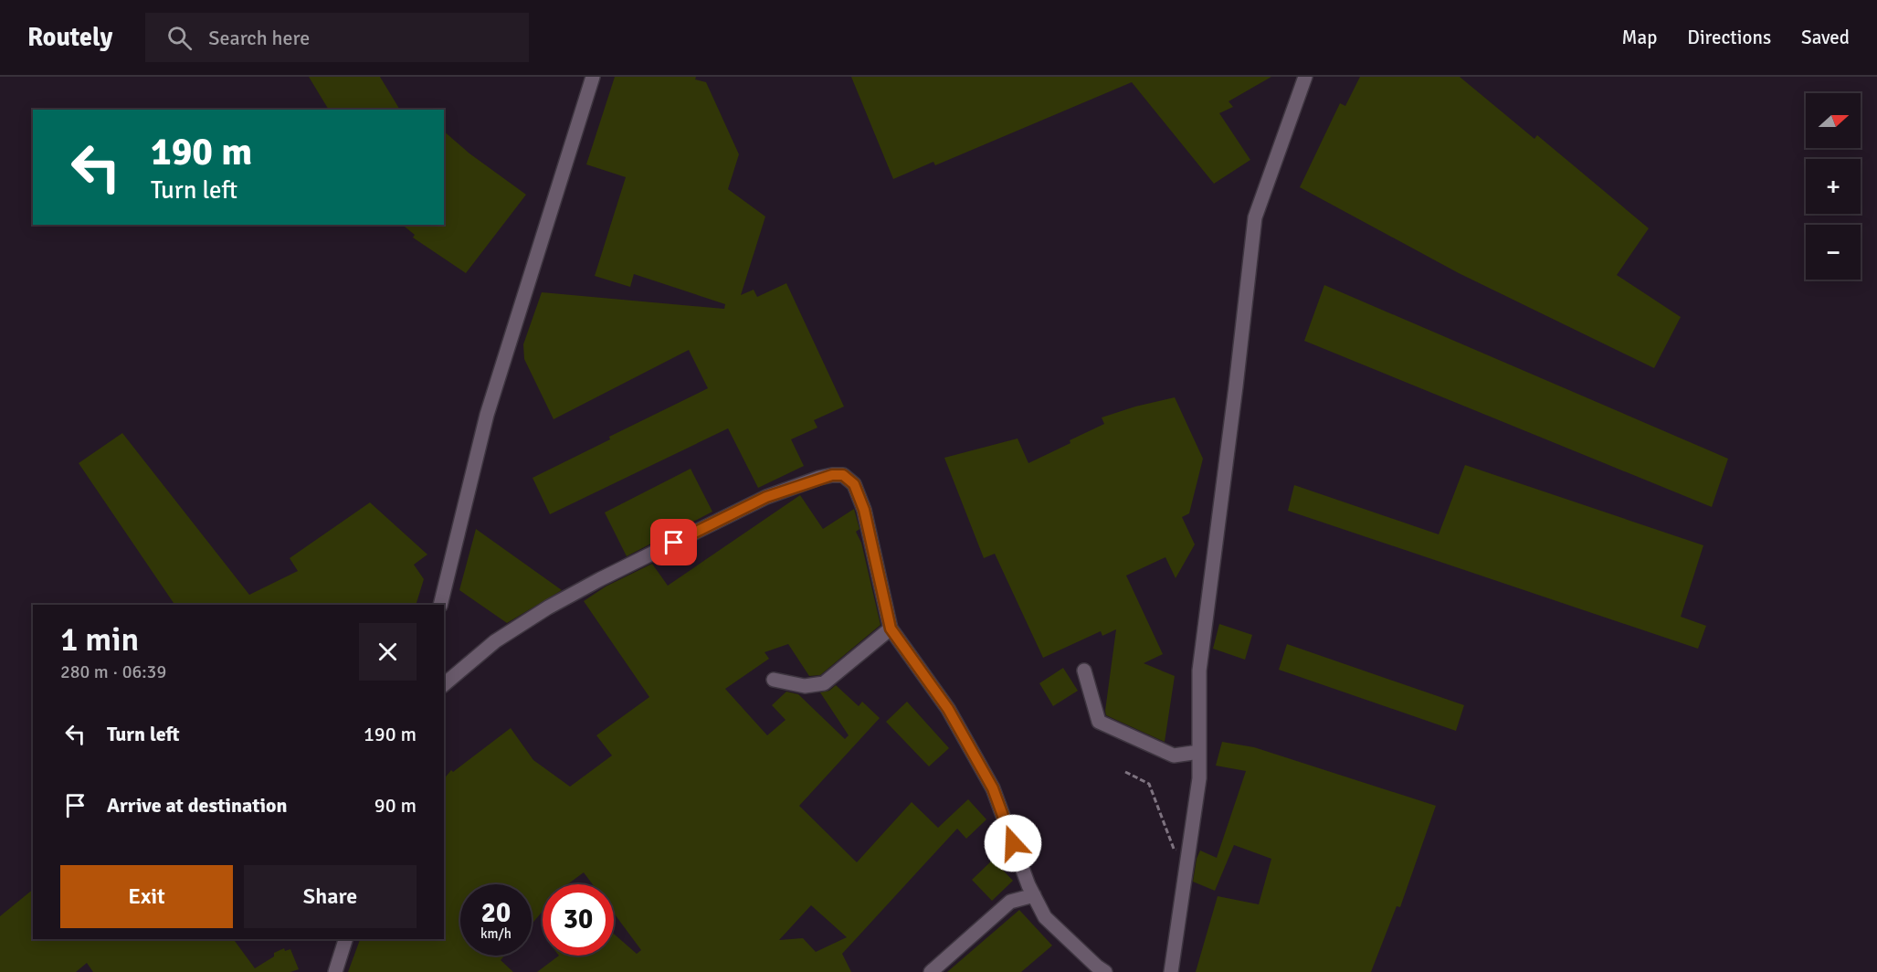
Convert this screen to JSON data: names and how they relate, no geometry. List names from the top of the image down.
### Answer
{
  "north": "right",
  "page": {
    "header": "Routely",
    "search": "Search here",
    "nav": ["Map", "Directions", "Saved"],
    "map_buttons": ["+", "−"],
    "turn": ["190 m", "Turn left"],
    "heading": ["1 min", "280 m · 06:39"],
    "list": [
      {
        "name": "Turn left",
        "value": "190 m"
      },
      {
        "name": "Arrive at destination",
        "value": "90 m"
      }
    ],
    "buttons": ["Exit", "Share"],
    "speed": "20 km/h",
    "limit": "30"
  }
}
